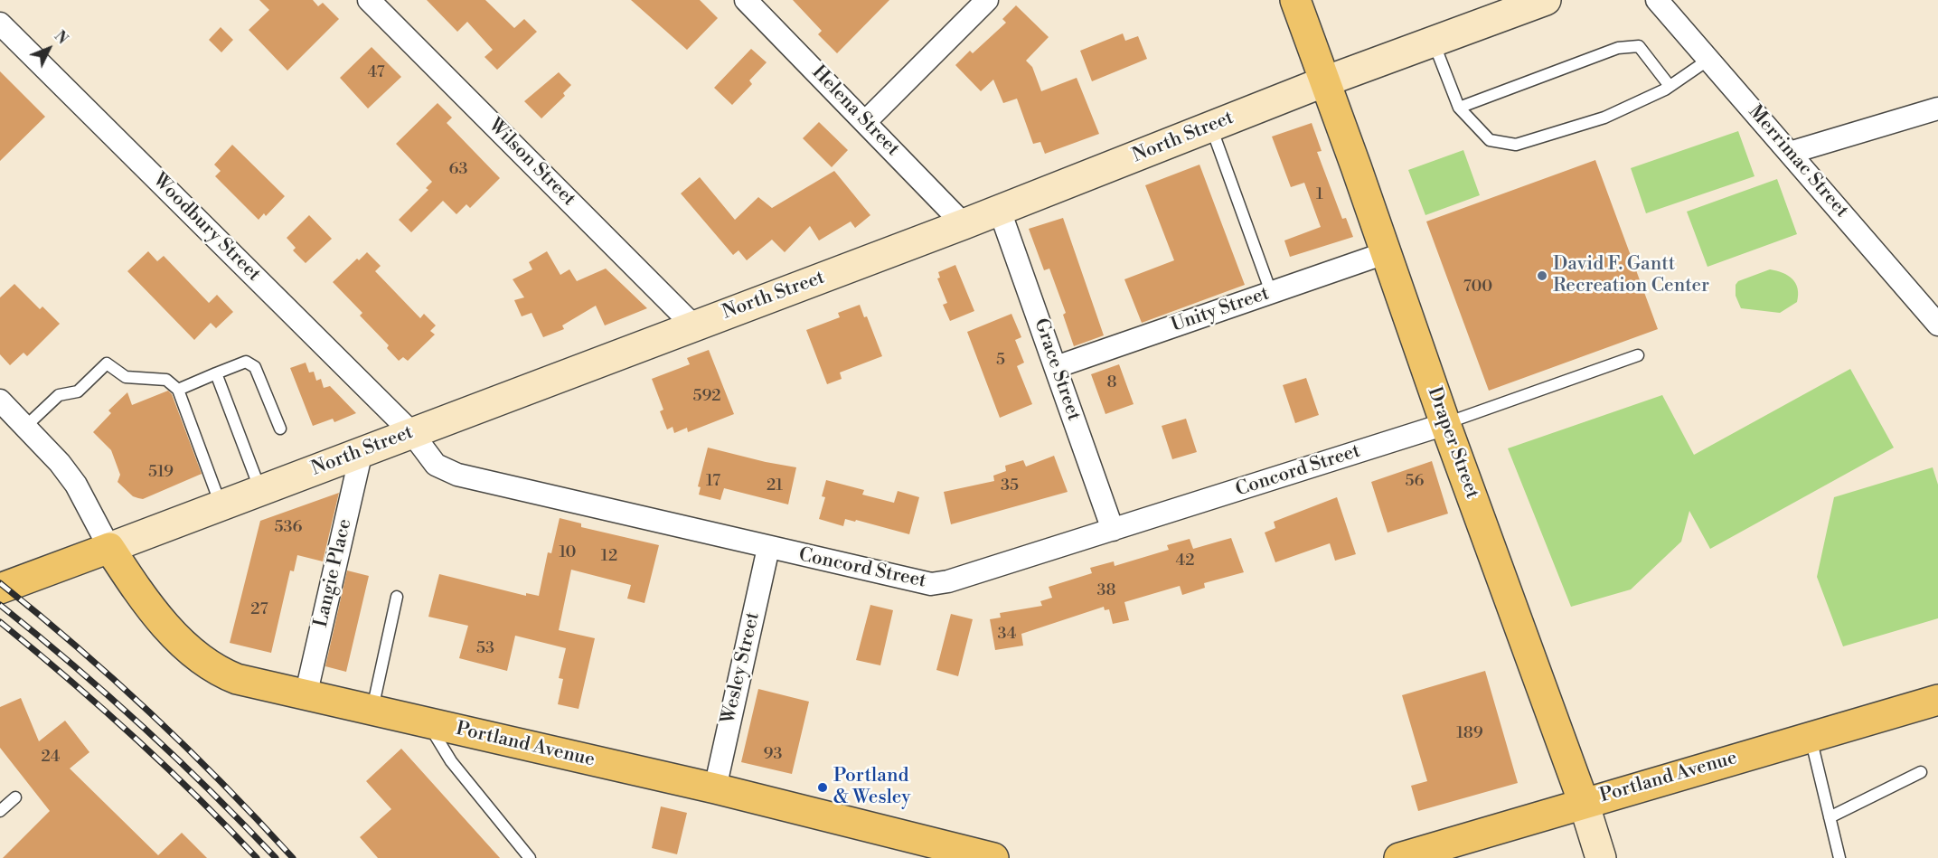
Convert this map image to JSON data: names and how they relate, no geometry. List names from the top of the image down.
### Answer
{
  "streets": {
    "main road": ["North Street", "Draper Street", "Portland Avenue"],
    "street": [
      "Helena Street",
      "Merrimac Street",
      "Wilson Street",
      "Woodbury Street",
      "Unity Street",
      "Grace Street",
      "Concord Street",
      "Langie Place",
      "Wesley Street"
    ]
  },
  "crossings": [
    ["Helena Street", "North Street"],
    ["North Street", "Wilson Street"],
    ["North Street", "Woodbury Street"],
    ["North Street", "Grace Street"],
    ["North Street", "Draper Street"],
    ["North Street", "Concord Street"],
    ["North Street", "Langie Place"],
    ["North Street", "Portland Avenue"],
    ["Woodbury Street", "Concord Street"],
    ["Unity Street", "Grace Street"],
    ["Unity Street", "Draper Street"],
    ["Grace Street", "Concord Street"],
    ["Draper Street", "Concord Street"],
    ["Draper Street", "Portland Avenue"],
    ["Concord Street", "Wesley Street"],
    ["Langie Place", "Portland Avenue"],
    ["Wesley Street", "Portland Avenue"]
  ],
  "places": ["David F. Gantt Recreation Center", "Portland & Wesley"],
  "house_numbers": [
    "47",
    "63",
    "1",
    "700",
    "5",
    "8",
    "592",
    "519",
    "17",
    "56",
    "21",
    "35",
    "536",
    "10",
    "12",
    "42",
    "38",
    "27",
    "34",
    "53",
    "189",
    "93",
    "24"
  ],
  "north": "top right"
}
